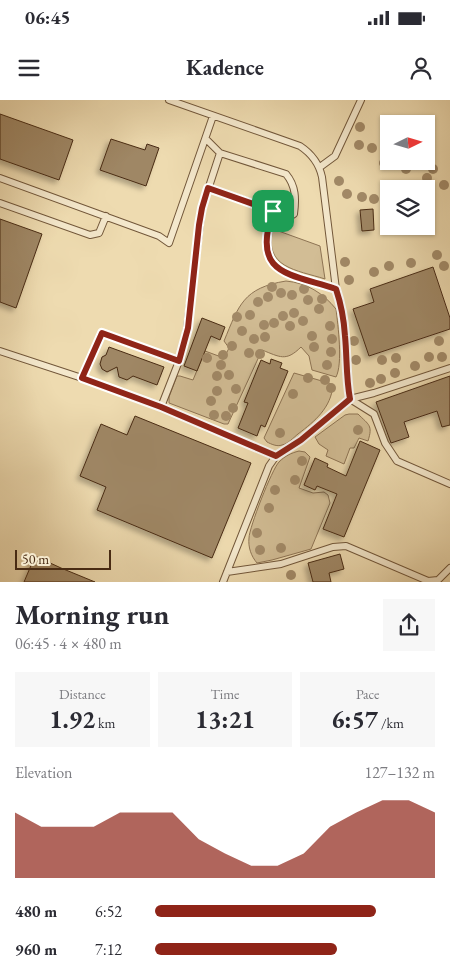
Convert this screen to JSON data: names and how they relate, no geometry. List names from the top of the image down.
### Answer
{
  "scale_bar": "50 m",
  "north": "right",
  "page": {
    "status": "06:45",
    "header": "Kadence",
    "scale": "50 m",
    "heading": ["Morning run", "06:45 · 4 × 480 m"],
    "stats": [
      ["Distance", "1.92 km"],
      ["Time", "13:21"],
      ["Pace", "6:57 /km"]
    ],
    "chart": ["Elevation", "127–132 m"],
    "list": [
      {
        "name": "480 m",
        "note": "6:52"
      },
      {
        "name": "960 m",
        "note": "7:12"
      }
    ]
  }
}
